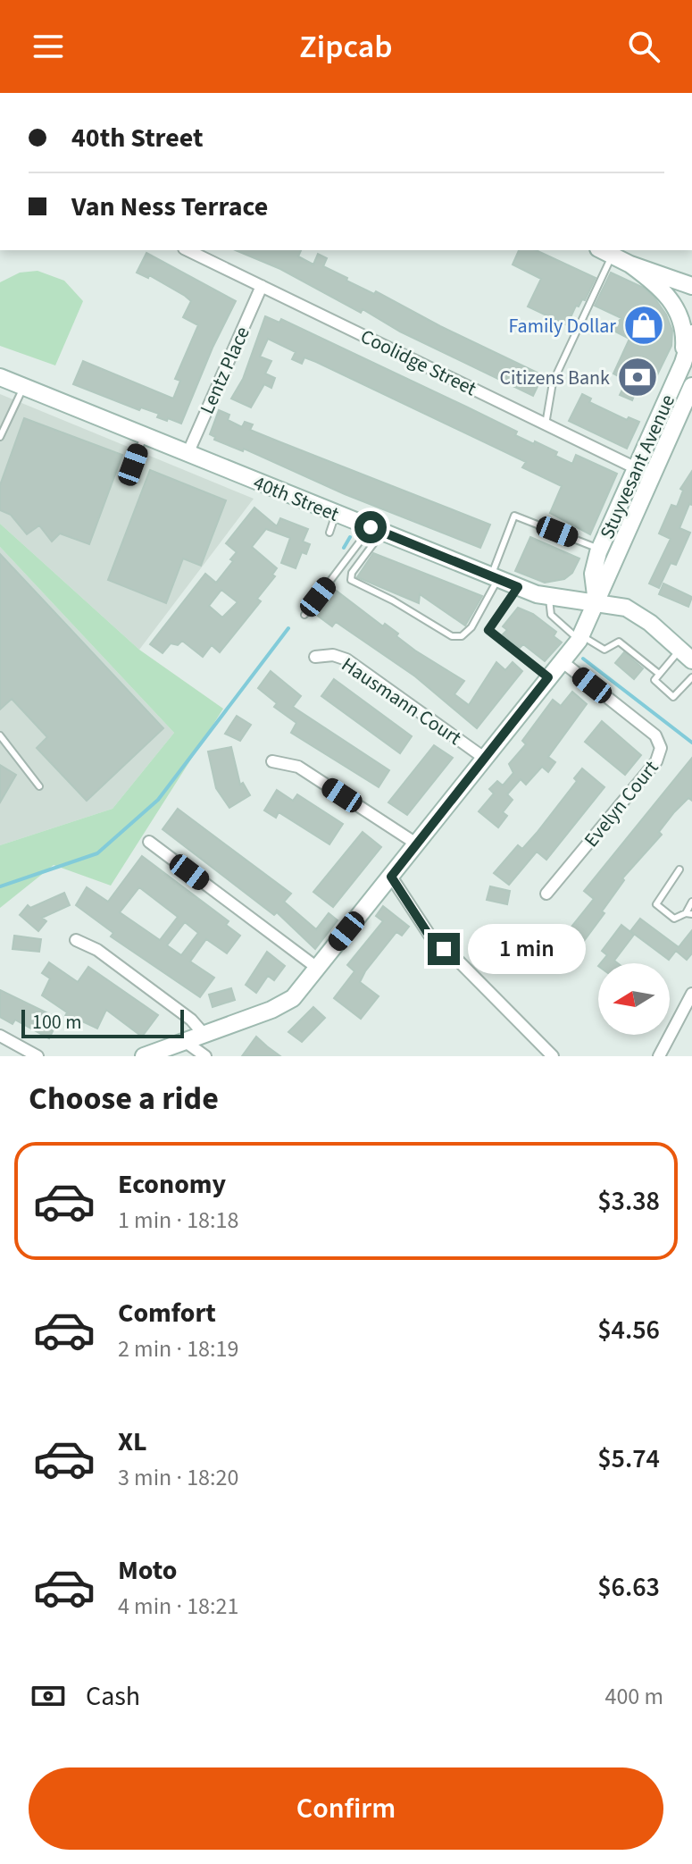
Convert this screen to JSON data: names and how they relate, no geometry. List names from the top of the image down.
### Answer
{
  "streets": {
    "street": [
      "Coolidge Street",
      "Lentz Place",
      "Stuyvesant Avenue",
      "40th Street",
      "Hausmann Court",
      "Evelyn Court"
    ]
  },
  "crossings": [
    ["Coolidge Street", "Lentz Place"],
    ["Coolidge Street", "Stuyvesant Avenue"],
    ["Lentz Place", "40th Street"],
    ["Stuyvesant Avenue", "40th Street"]
  ],
  "places": {
    "shop": ["Family Dollar"],
    "bank": ["Citizens Bank"]
  },
  "scale_bar": "100 m",
  "north": "left",
  "page": {
    "header": "Zipcab",
    "banner": ["40th Street", "Van Ness Terrace"],
    "bubble": "1 min",
    "scale": "100 m",
    "heading": "Choose a ride",
    "list": [
      {
        "name": "Economy",
        "note": "1 min · 18:18",
        "value": "$3.38"
      },
      {
        "name": "Comfort",
        "note": "2 min · 18:19",
        "value": "$4.56"
      },
      {
        "name": "XL",
        "note": "3 min · 18:20",
        "value": "$5.74"
      },
      {
        "name": "Moto",
        "note": "4 min · 18:21",
        "value": "$6.63"
      }
    ],
    "pay": ["Cash", "400 m"],
    "buttons": "Confirm"
  }
}
